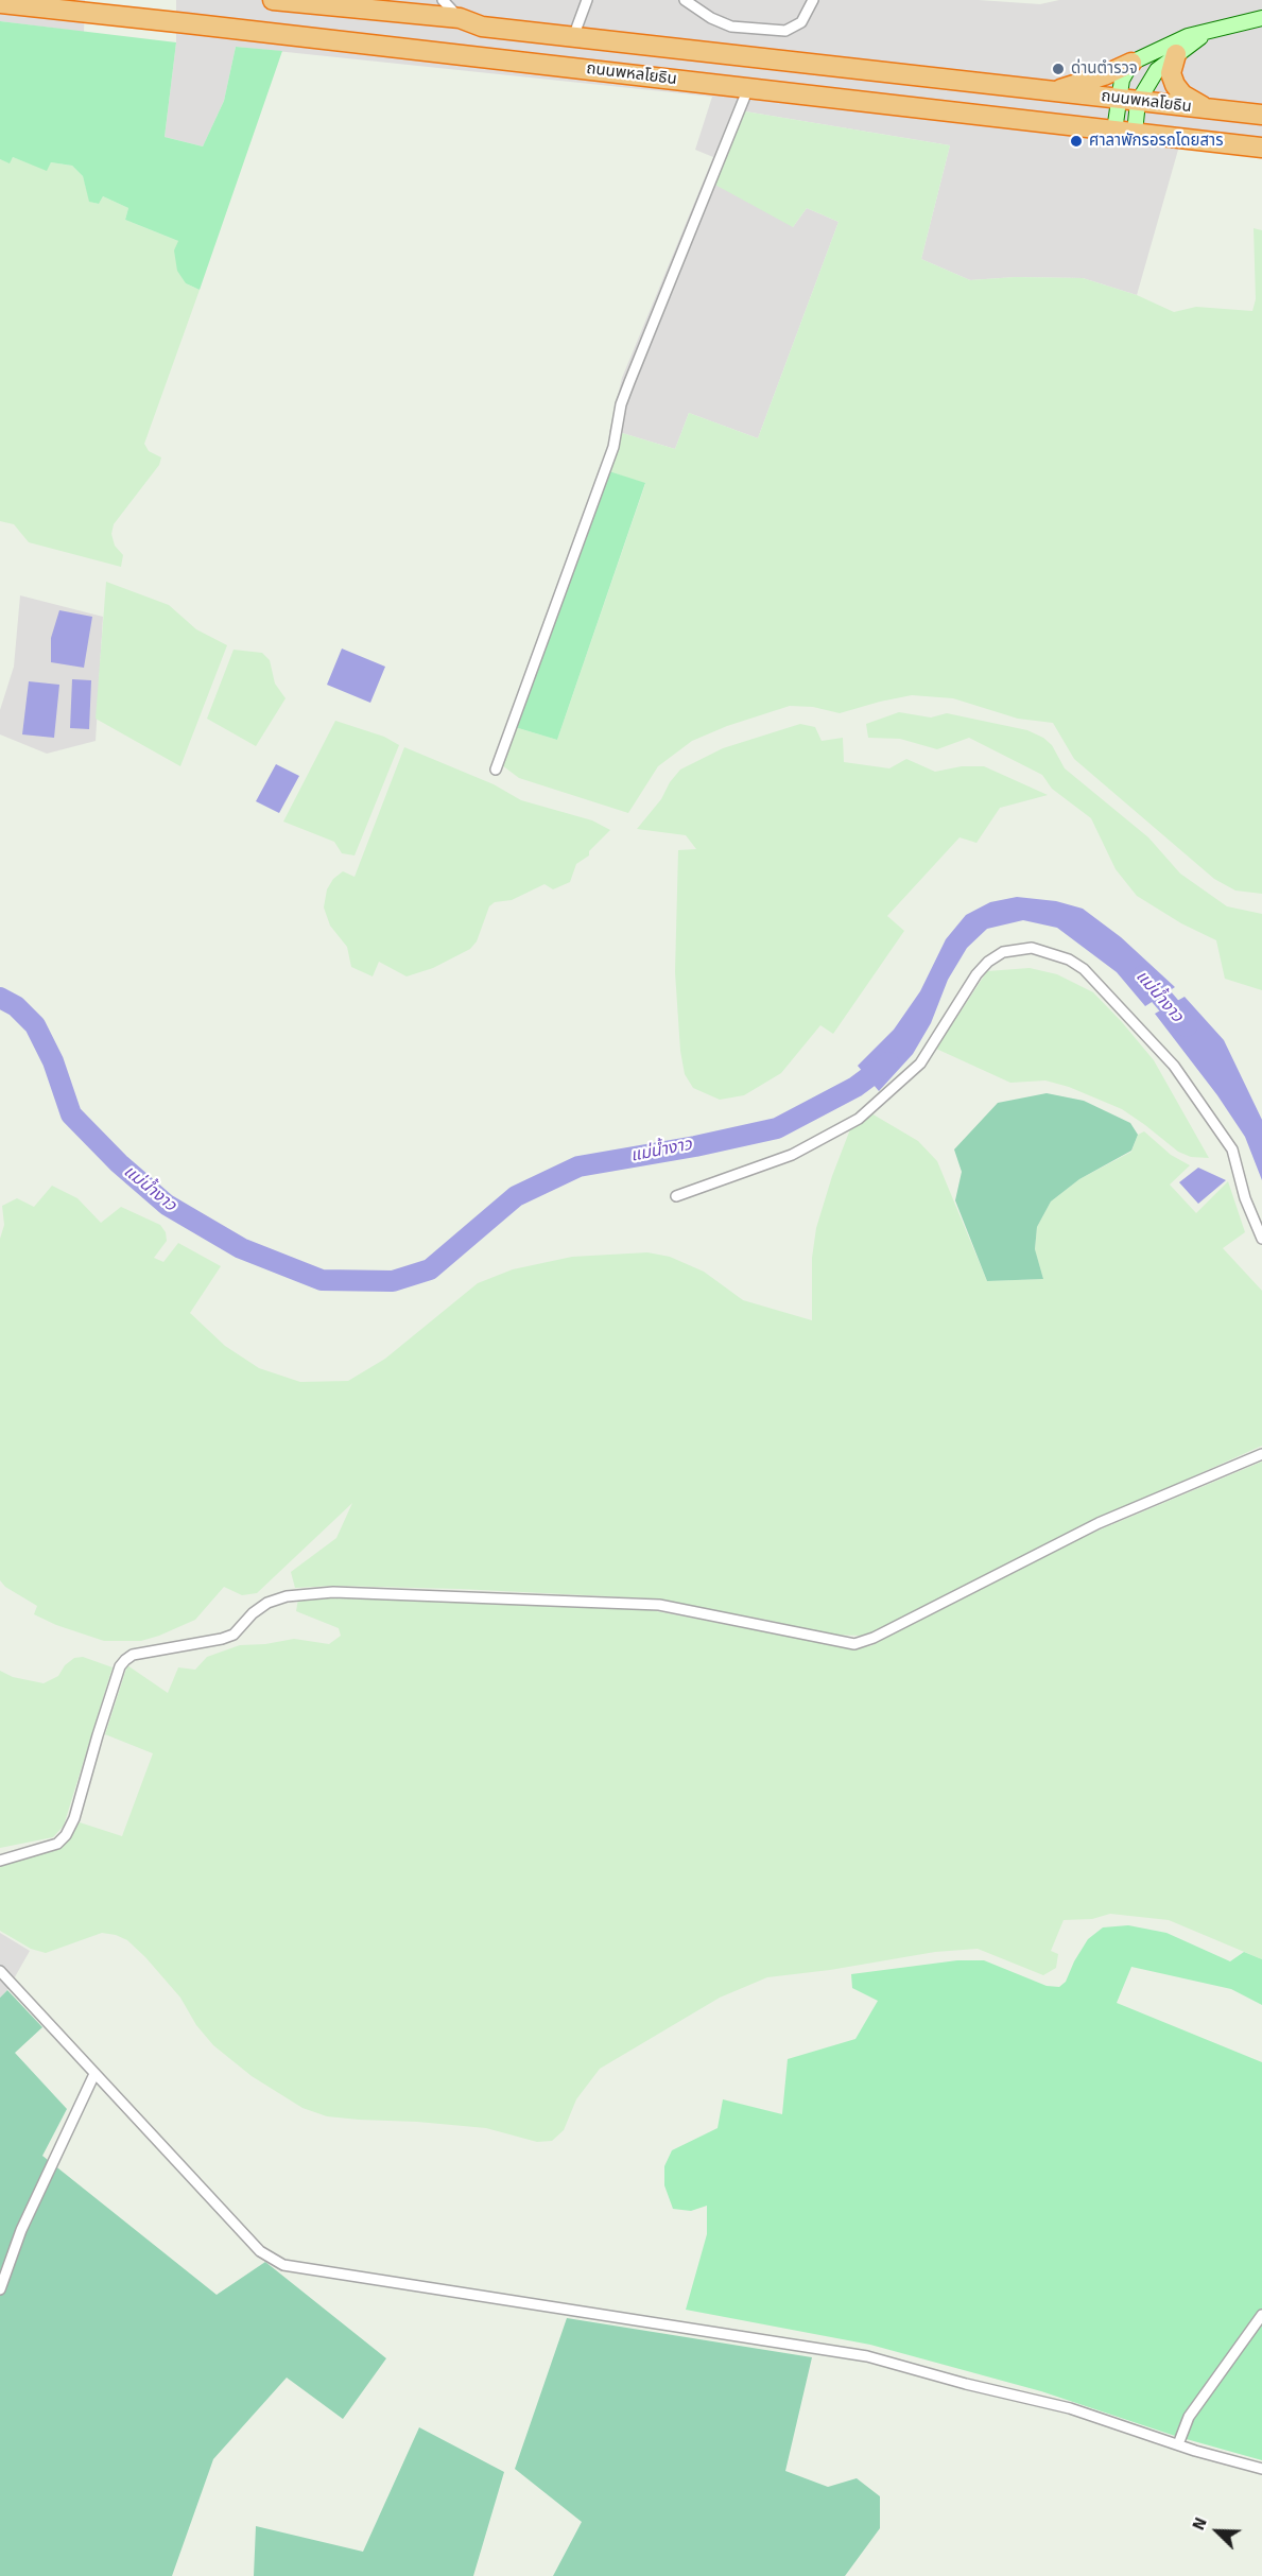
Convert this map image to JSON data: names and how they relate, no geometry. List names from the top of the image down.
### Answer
{
  "streets": {
    "highway": ["ถนนพหลโยธิน"]
  },
  "water": ["แม่น้ำงาว"],
  "places": ["ด่านตำรวจ", "ศาลาพักรอรถโดยสาร"],
  "north": "top left"
}
